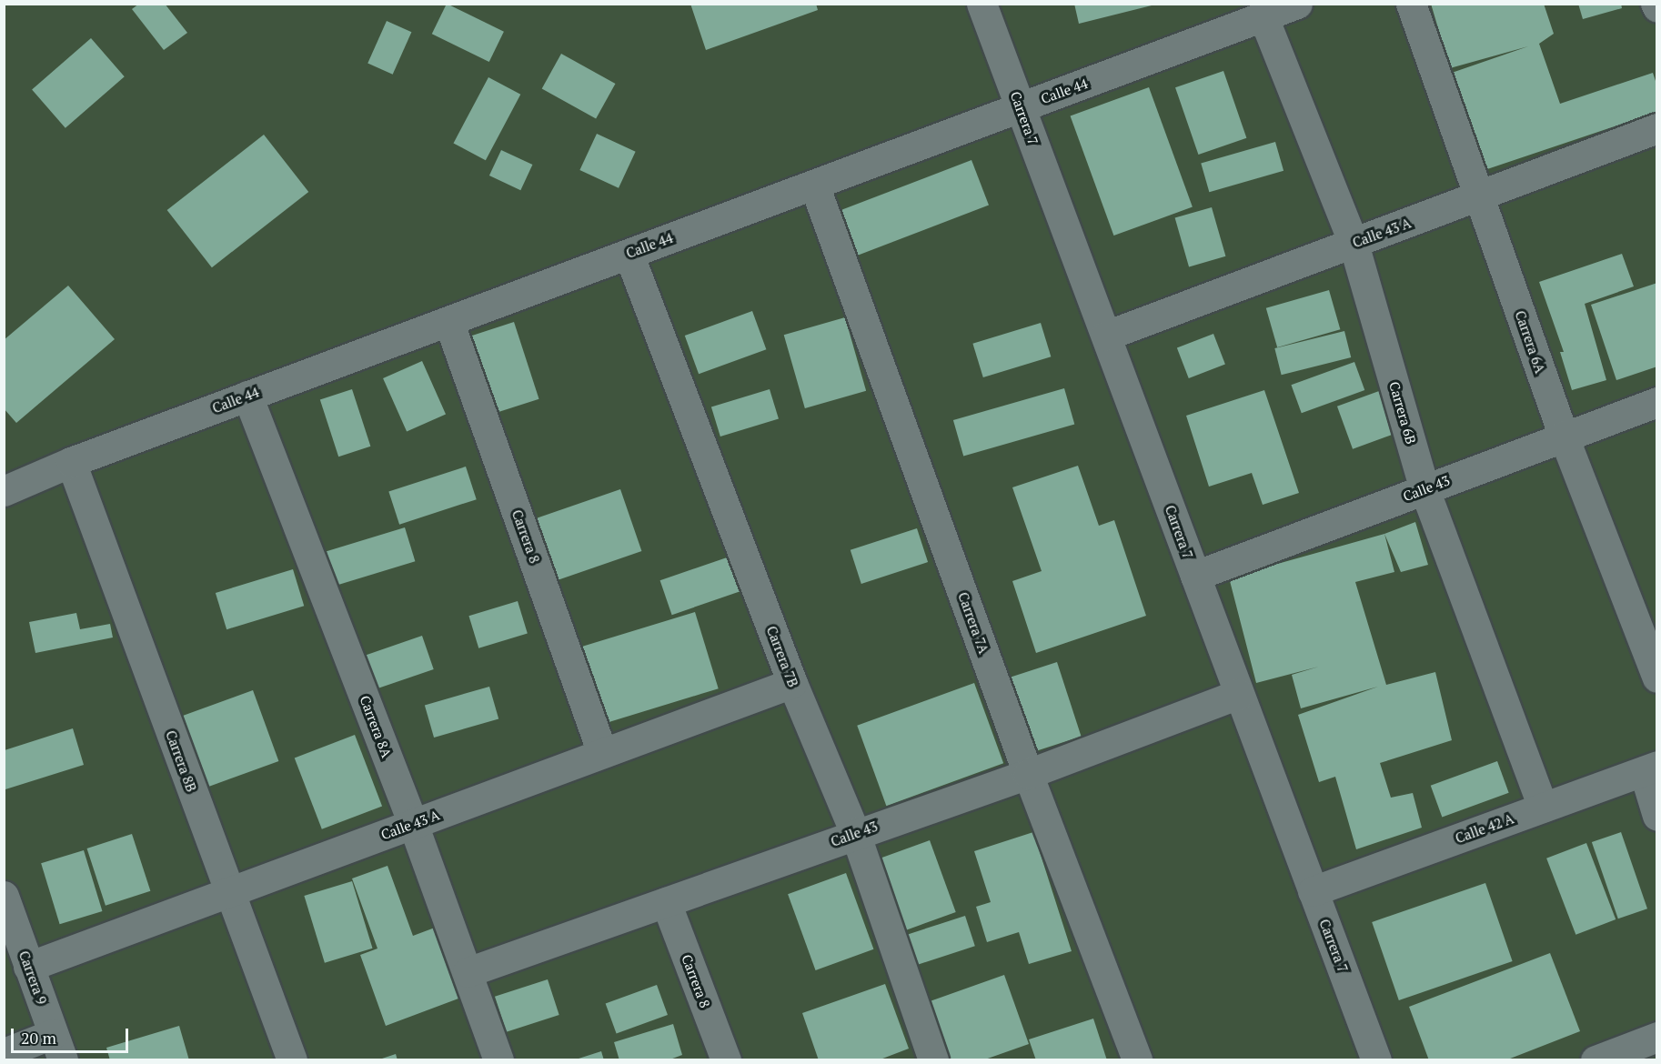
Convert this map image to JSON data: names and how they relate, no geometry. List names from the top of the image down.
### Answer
{
  "streets": {
    "street": [
      "Calle 44",
      "Carrera 7",
      "Calle 43 A",
      "Carrera 6A",
      "Carrera 6B",
      "Calle 43",
      "Carrera 8",
      "Carrera 7A",
      "Carrera 7B",
      "Carrera 8A",
      "Carrera 8B",
      "Calle 42 A",
      "Carrera 9"
    ]
  },
  "crossings": [
    ["Calle 44", "Carrera 7"],
    ["Calle 44", "Carrera 6B"],
    ["Calle 44", "Carrera 8"],
    ["Calle 44", "Carrera 7A"],
    ["Calle 44", "Carrera 7B"],
    ["Calle 44", "Carrera 8A"],
    ["Calle 44", "Carrera 8B"],
    ["Carrera 7", "Calle 43 A"],
    ["Carrera 7", "Calle 43"],
    ["Carrera 7", "Calle 42 A"],
    ["Calle 43 A", "Carrera 6A"],
    ["Calle 43 A", "Carrera 6B"],
    ["Calle 43 A", "Carrera 8"],
    ["Calle 43 A", "Carrera 7B"],
    ["Calle 43 A", "Carrera 8A"],
    ["Calle 43 A", "Carrera 8B"],
    ["Calle 43 A", "Carrera 9"],
    ["Carrera 6A", "Calle 43"],
    ["Carrera 6B", "Calle 43"],
    ["Carrera 6B", "Calle 42 A"],
    ["Calle 43", "Carrera 8"],
    ["Calle 43", "Carrera 7A"],
    ["Calle 43", "Carrera 7B"],
    ["Calle 43", "Carrera 8A"]
  ],
  "scale_bar": "20 m"
}
